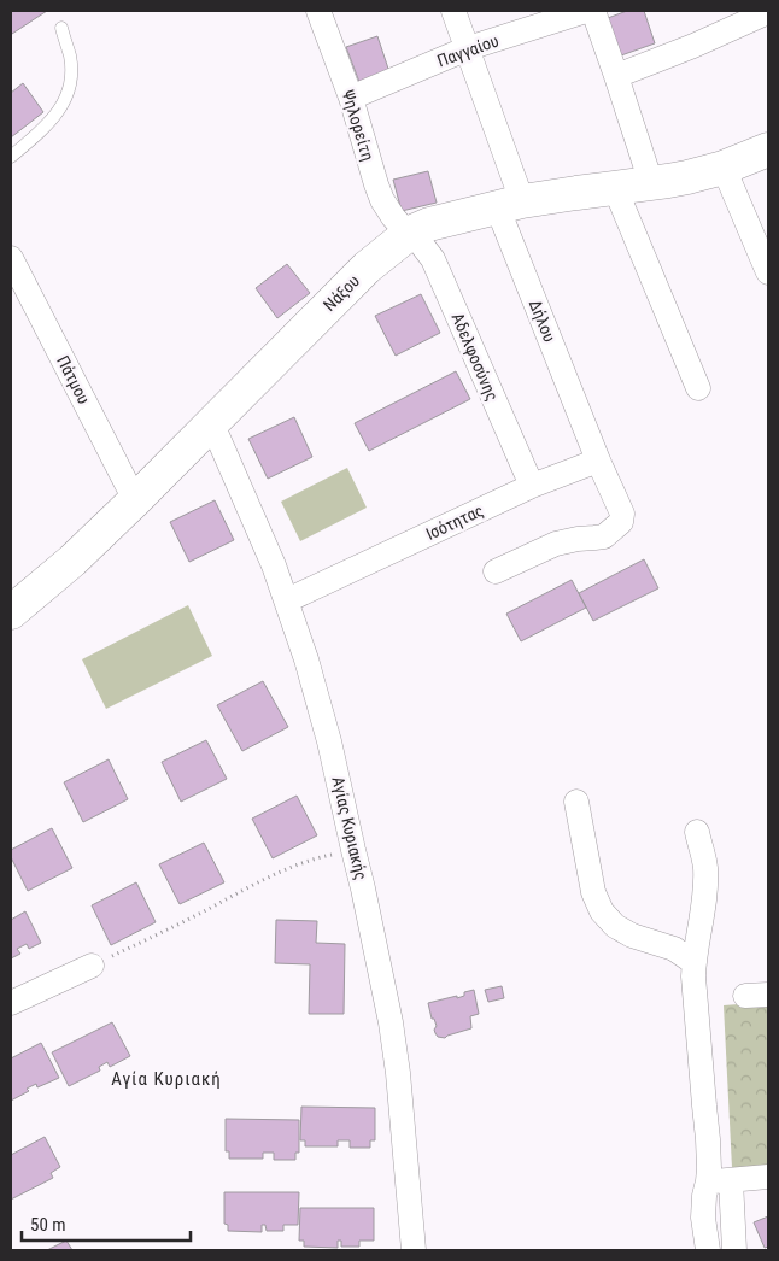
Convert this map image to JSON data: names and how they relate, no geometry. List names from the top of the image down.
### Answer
{
  "streets": {
    "street": [
      "Παγγαίου",
      "Ψηλορείτη",
      "Νάξου",
      "Δήλου",
      "Αδελφοσύνης",
      "Πάτμου",
      "Ισότητας",
      "Αγίας Κυριακής"
    ]
  },
  "crossings": [
    ["Παγγαίου", "Ψηλορείτη"],
    ["Παγγαίου", "Δήλου"],
    ["Ψηλορείτη", "Νάξου"],
    ["Ψηλορείτη", "Αδελφοσύνης"],
    ["Νάξου", "Δήλου"],
    ["Νάξου", "Αδελφοσύνης"],
    ["Νάξου", "Πάτμου"],
    ["Νάξου", "Αγίας Κυριακής"],
    ["Δήλου", "Ισότητας"],
    ["Αδελφοσύνης", "Ισότητας"],
    ["Ισότητας", "Αγίας Κυριακής"]
  ],
  "districts": ["Αγία Κυριακή"],
  "scale_bar": "50 m"
}
